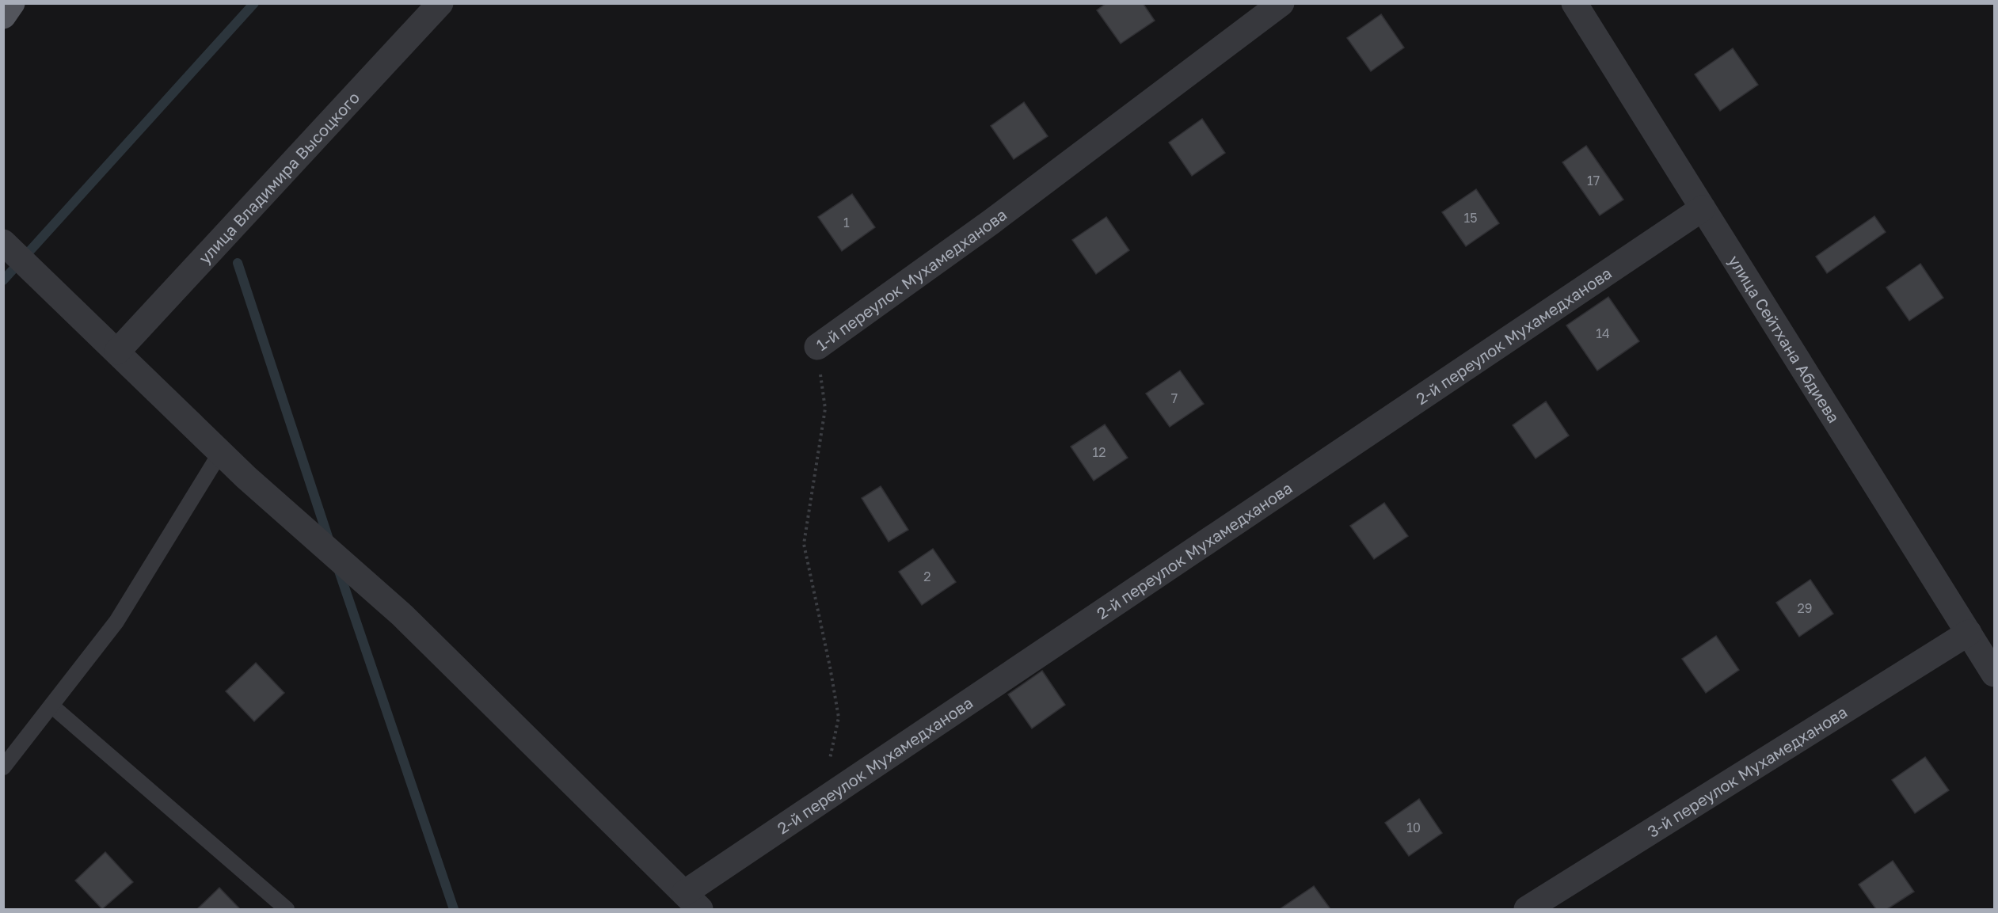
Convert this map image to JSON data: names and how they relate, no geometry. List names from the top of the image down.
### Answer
{
  "streets": {
    "street": [
      "улица Владимира Высоцкого",
      "1-й переулок Мухамедханова",
      "2-й переулок Мухамедханова",
      "улица Сейтхана Абдиева",
      "3-й переулок Мухамедханова"
    ]
  },
  "crossings": [
    ["1-й переулок Мухамедханова", "2-й переулок Мухамедханова"],
    ["2-й переулок Мухамедханова", "улица Сейтхана Абдиева"],
    ["улица Сейтхана Абдиева", "3-й переулок Мухамедханова"]
  ],
  "house_numbers": [
    "17",
    "15",
    "1",
    "14",
    "7",
    "12",
    "2",
    "29",
    "10"
  ]
}
